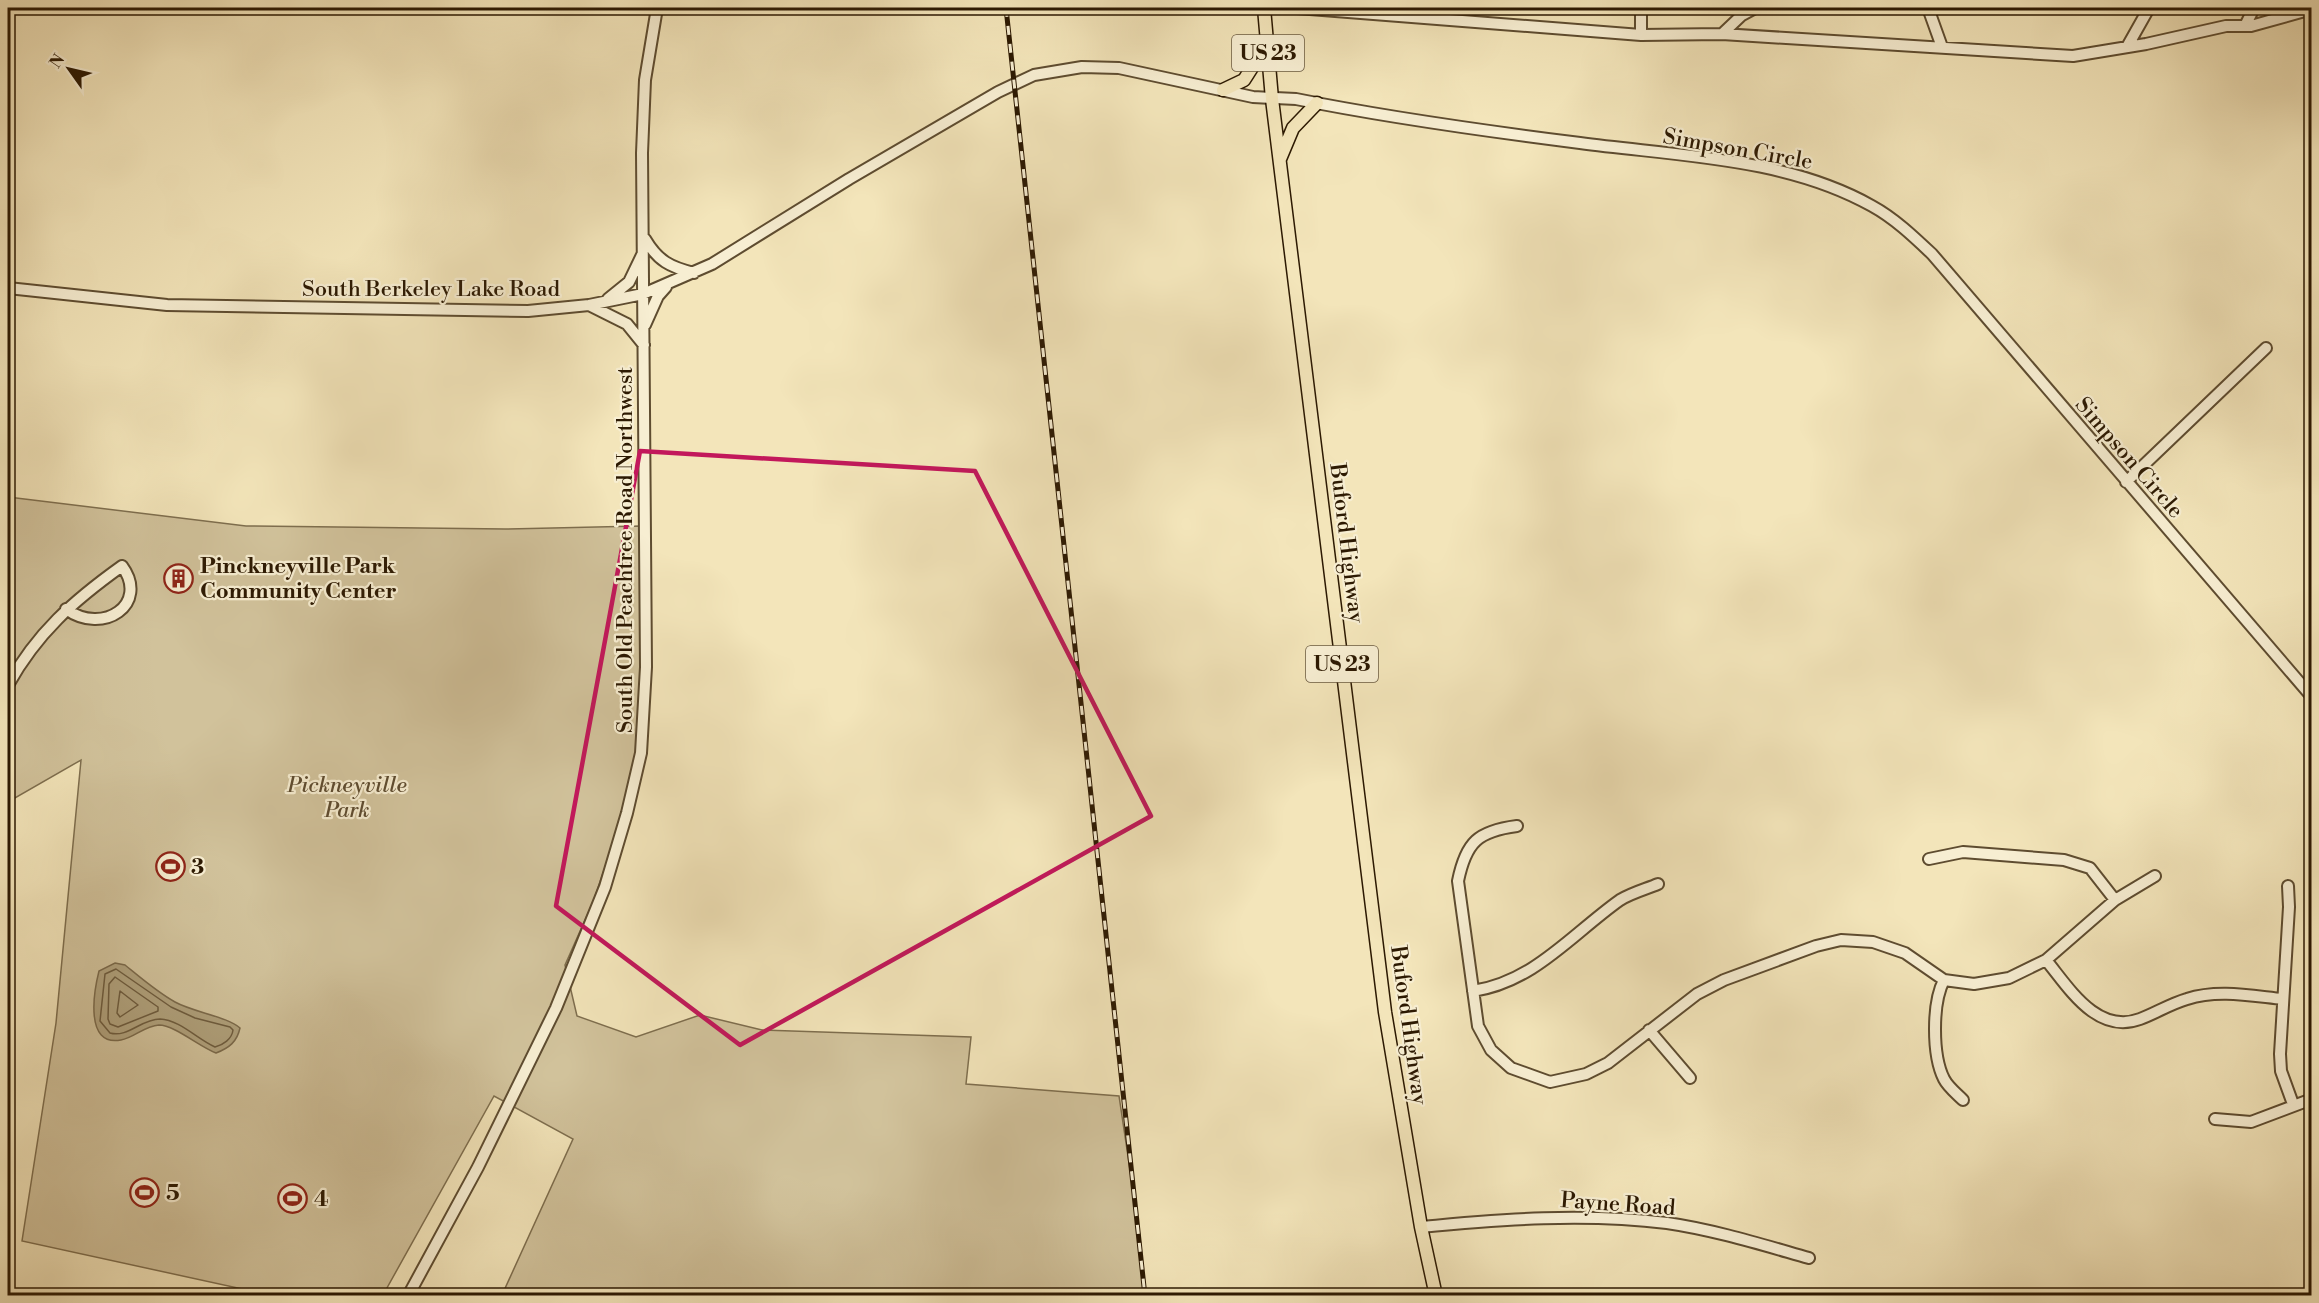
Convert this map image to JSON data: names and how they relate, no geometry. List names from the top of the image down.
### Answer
{
  "streets": {
    "main road": ["US 23", "Buford Highway"],
    "street": [
      "Simpson Circle",
      "South Berkeley Lake Road",
      "South Old Peachtree Road Northwest",
      "Payne Road"
    ]
  },
  "crossings": [
    ["Simpson Circle", "South Berkeley Lake Road"],
    ["Simpson Circle", "Buford Highway"],
    ["South Berkeley Lake Road", "South Old Peachtree Road Northwest"],
    ["Buford Highway", "Payne Road"]
  ],
  "parks": ["Pickneyville Park"],
  "places": {
    "building": ["Pinckneyville Park Community Center"],
    "sports": ["3", "5", "4"]
  },
  "north": "top left"
}
